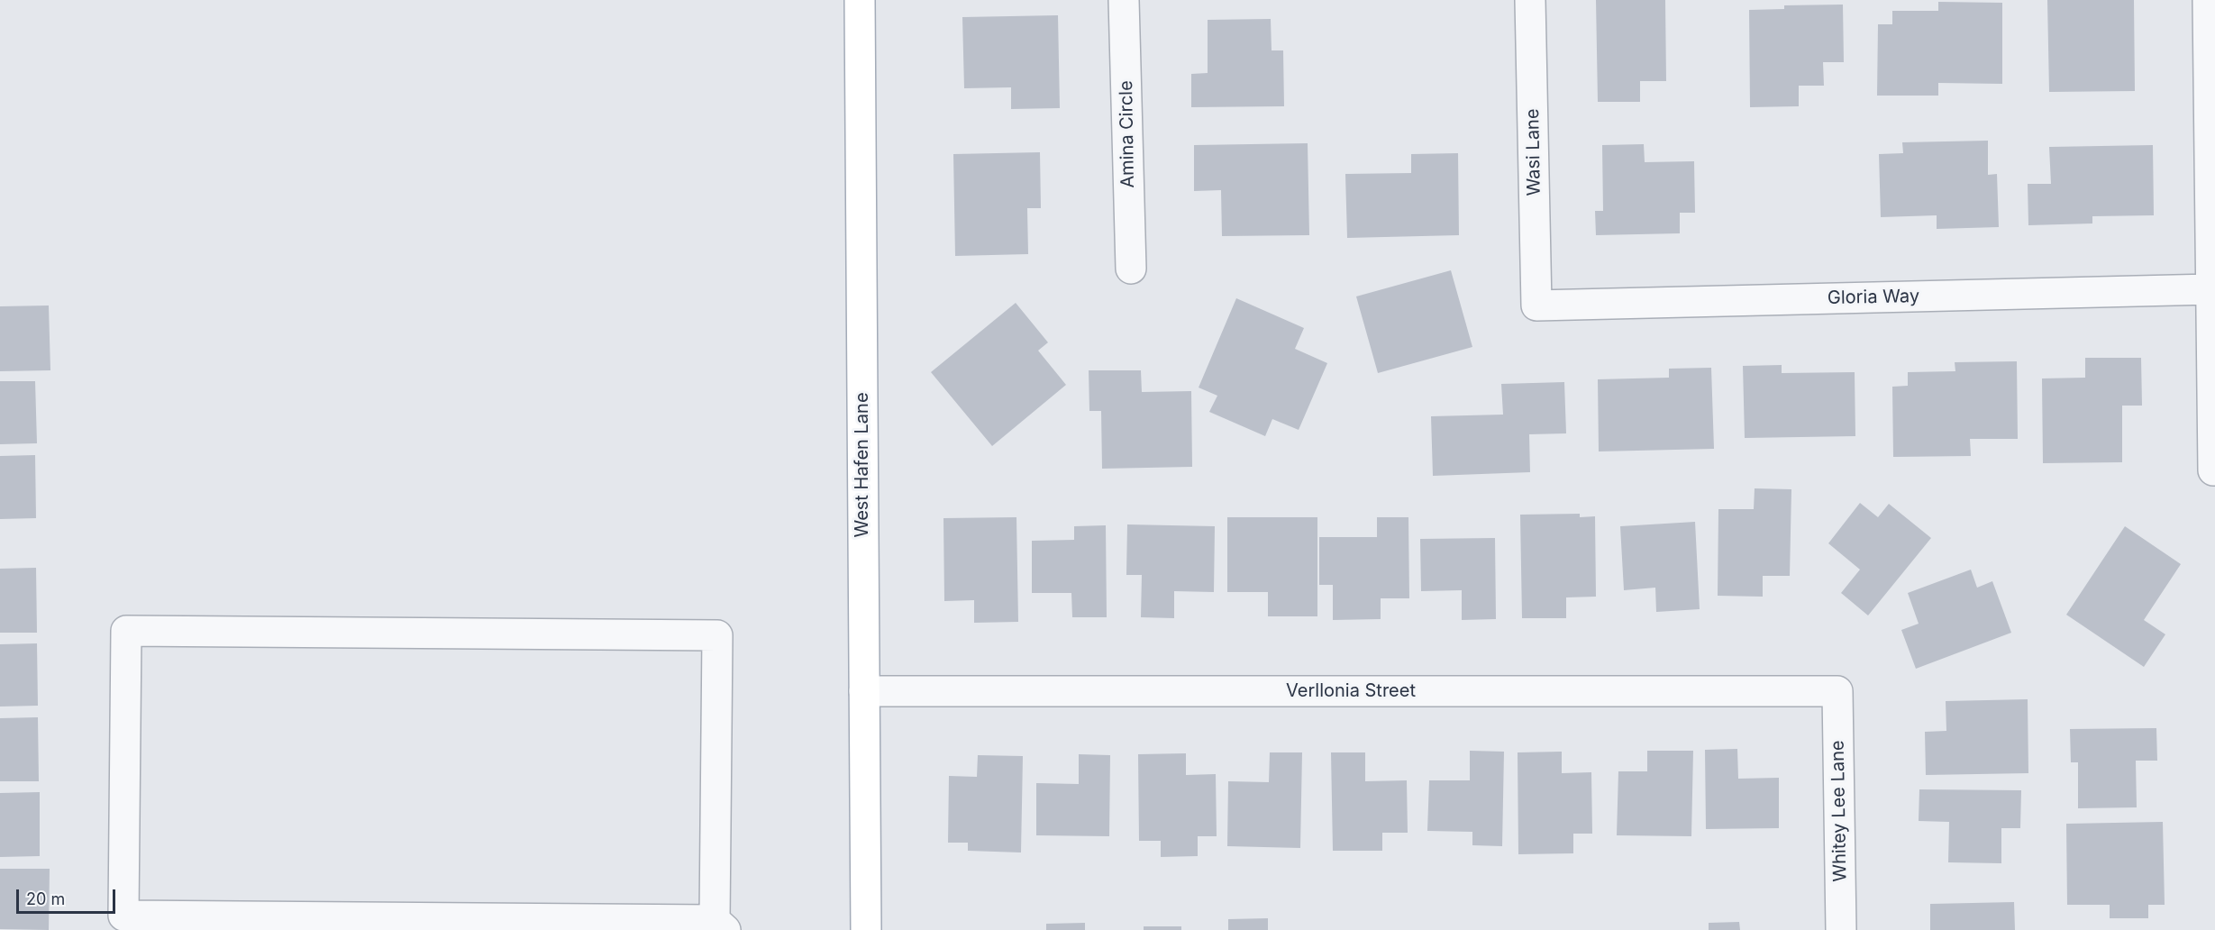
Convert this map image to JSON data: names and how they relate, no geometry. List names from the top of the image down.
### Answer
{
  "streets": {
    "main road": ["West Hafen Lane"],
    "street": [
      "Amina Circle",
      "Wasi Lane",
      "Gloria Way",
      "Verllonia Street",
      "Whitey Lee Lane"
    ]
  },
  "crossings": [
    ["Wasi Lane", "Gloria Way"],
    ["West Hafen Lane", "Verllonia Street"],
    ["Verllonia Street", "Whitey Lee Lane"]
  ],
  "scale_bar": "20 m"
}
